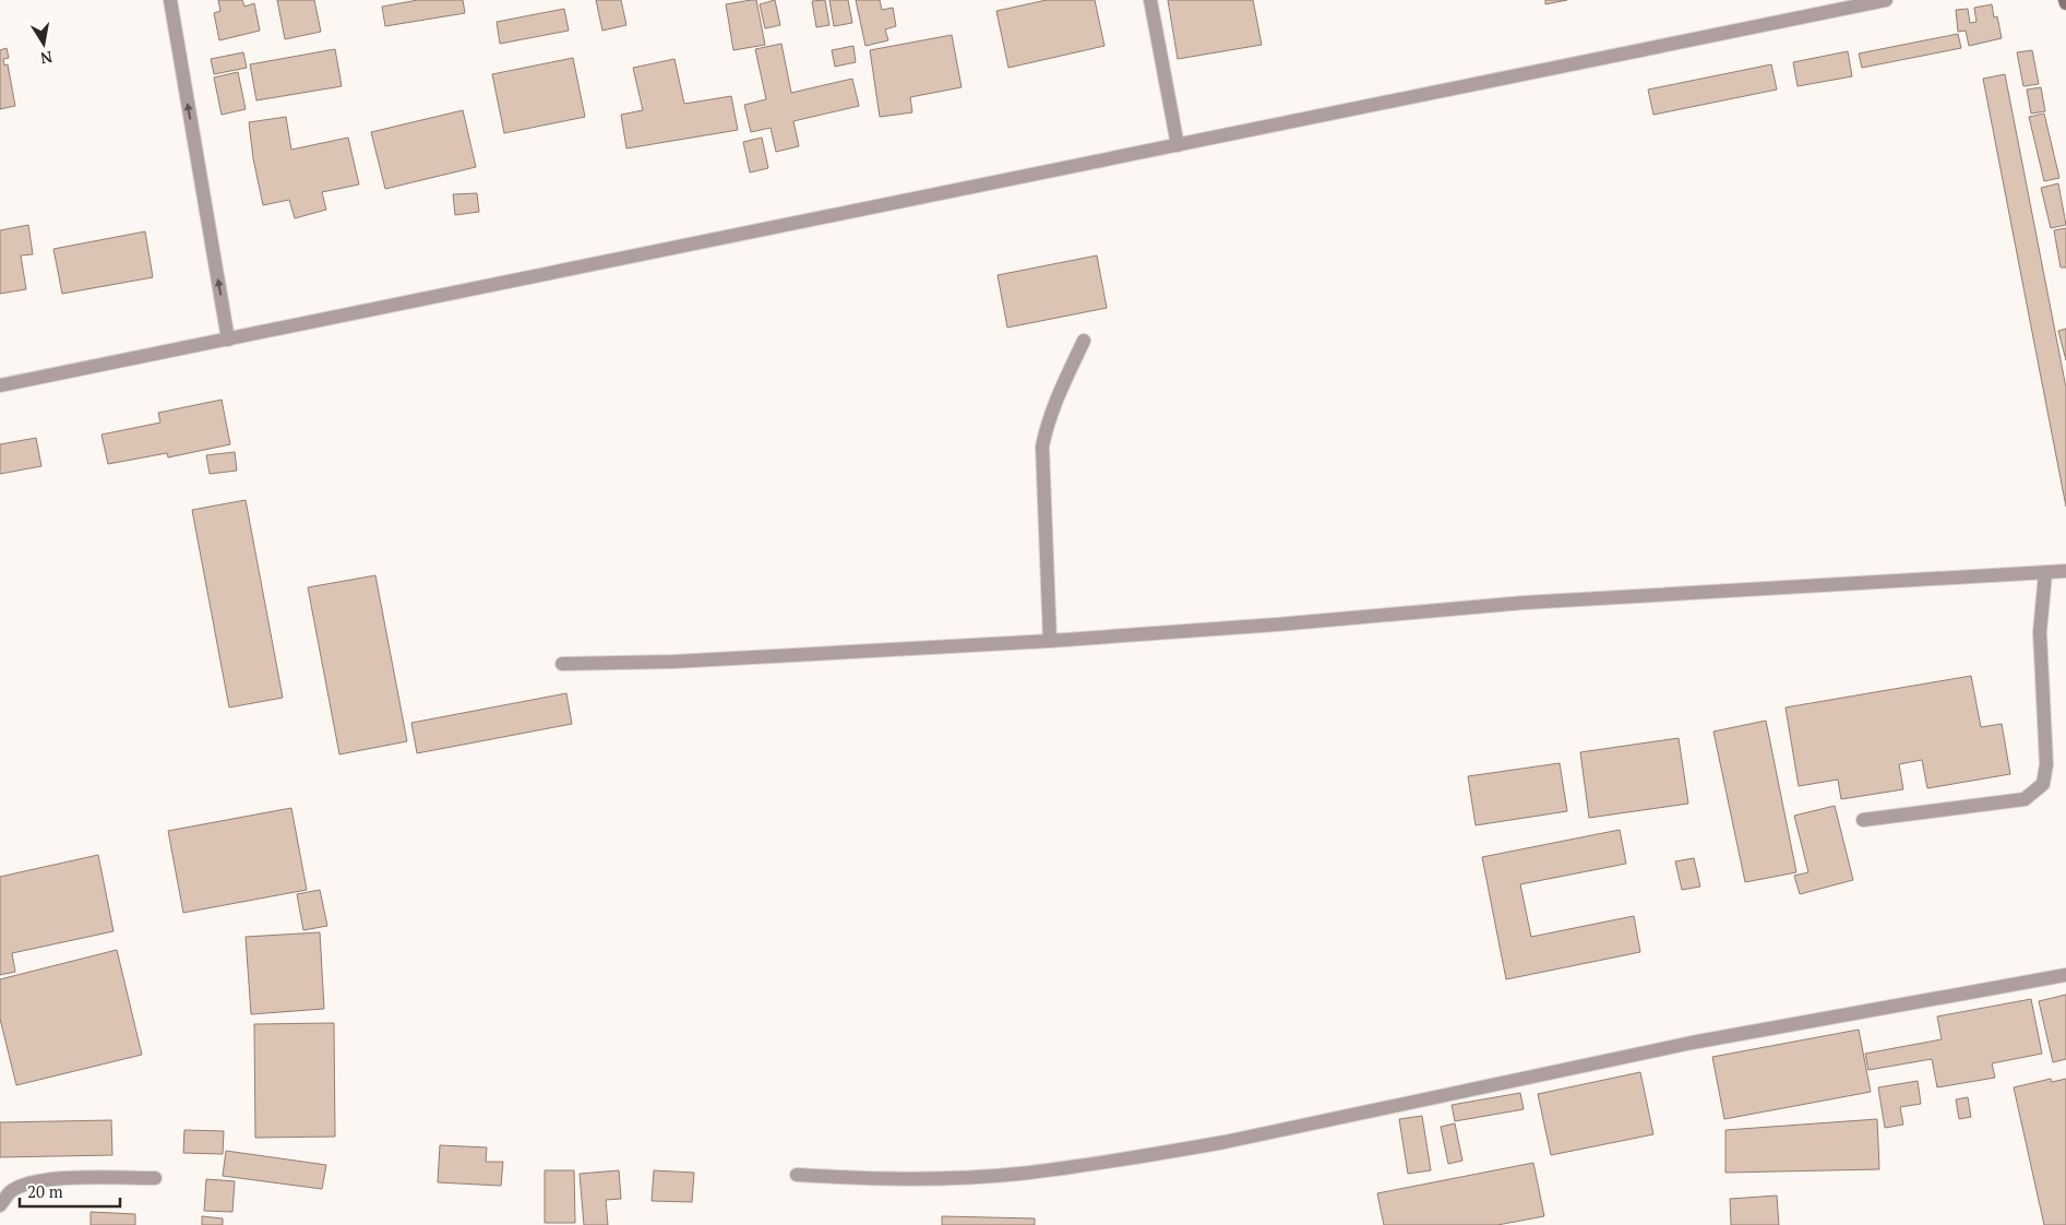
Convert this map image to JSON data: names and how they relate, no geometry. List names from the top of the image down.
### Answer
{
  "scale_bar": "20 m",
  "north": "bottom"
}
